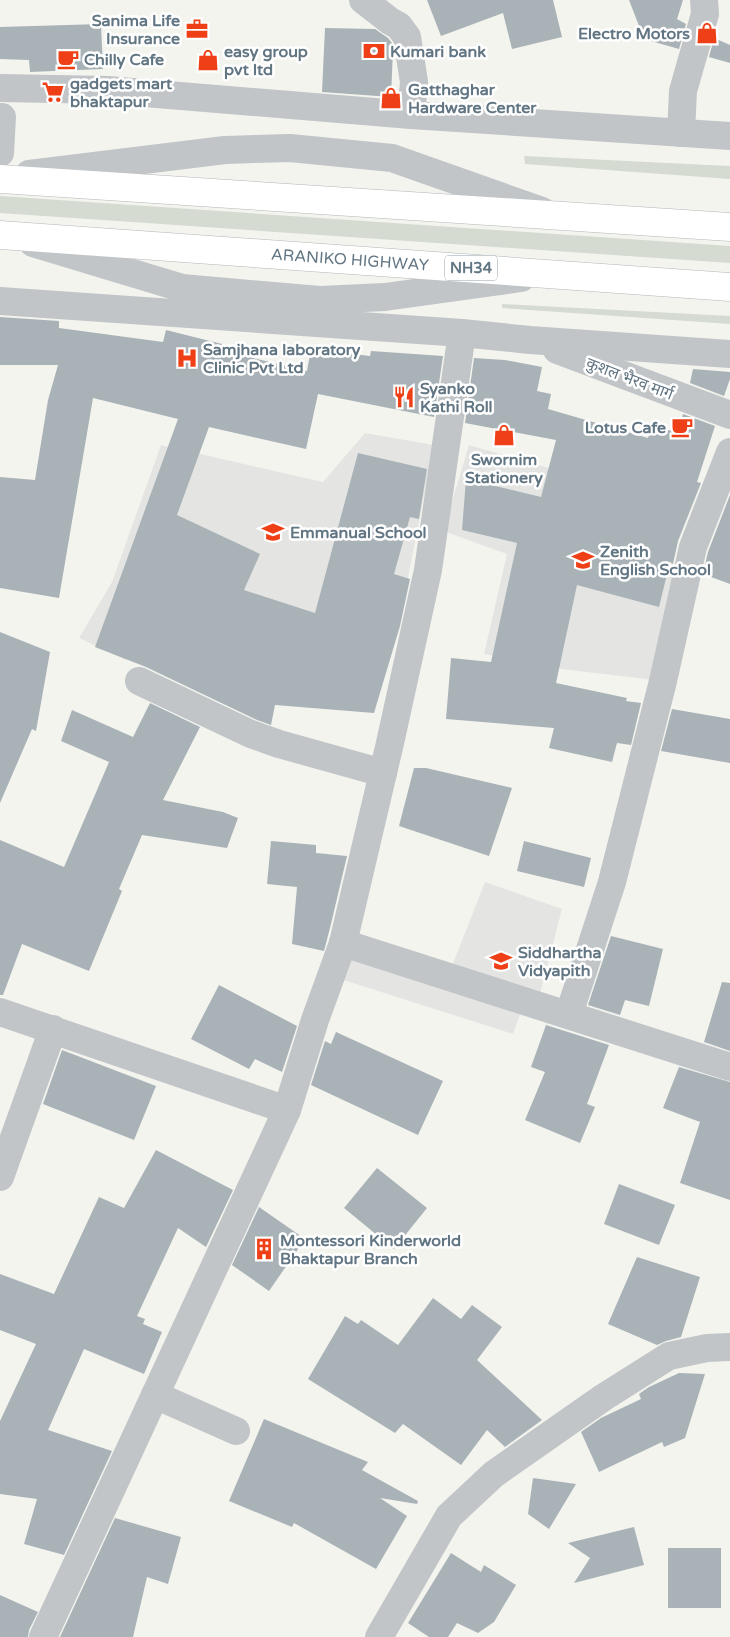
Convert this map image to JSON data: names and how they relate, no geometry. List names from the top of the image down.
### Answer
{
  "streets": {
    "highway": ["ARANIKO HIGHWAY", "NH34"],
    "street": ["कुशल‌ भैरव मार्ग"]
  },
  "places": {
    "office": ["Sanima Life Insurance"],
    "shop": [
      "Electro Motors",
      "easy group pvt ltd",
      "Gatthaghar Hardware Center",
      "Swornim Stationery"
    ],
    "bank": ["Kumari bank"],
    "cafe": ["Chilly Cafe", "Lotus Cafe"],
    "supermarket": ["gadgets mart bhaktapur"],
    "hospital": ["Samjhana laboratory Clinic Pvt Ltd"],
    "restaurant": ["Syanko Kathi Roll"],
    "school or university": ["Emmanual School", "Zenith English School", "Siddhartha Vidyapith"],
    "building": ["Montessori Kinderworld Bhaktapur Branch"]
  }
}
